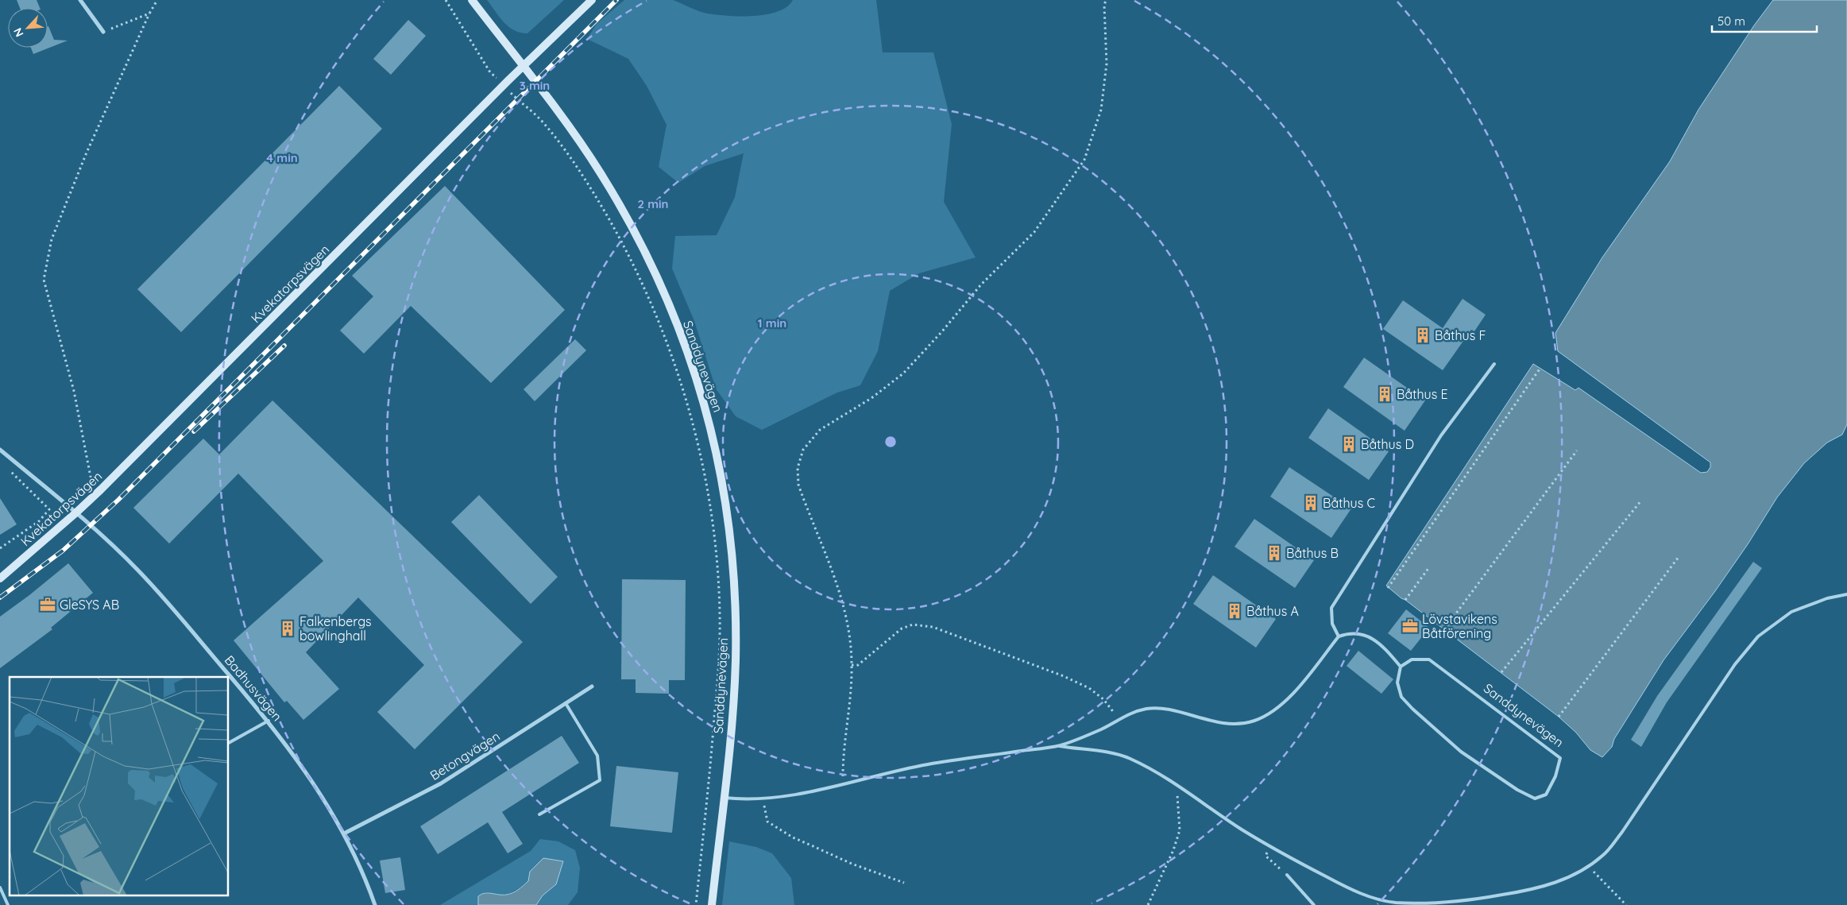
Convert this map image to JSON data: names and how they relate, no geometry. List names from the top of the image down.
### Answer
{
  "streets": {
    "street": [
      "Kvekatorpsvägen",
      "Sanddynevägen",
      "Badhusvägen",
      "Betongvägen"
    ]
  },
  "crossings": [
    ["Kvekatorpsvägen", "Sanddynevägen"],
    ["Kvekatorpsvägen", "Badhusvägen"],
    ["Badhusvägen", "Betongvägen"]
  ],
  "places": {
    "building": [
      "Båthus F",
      "Båthus E",
      "Båthus D",
      "Båthus C",
      "Båthus B",
      "Båthus A",
      "Falkenbergs bowlinghall"
    ],
    "office": ["GleSYS AB", "Lövstavikens Båtförening"]
  },
  "scale_bar": "50 m",
  "north": "bottom left",
  "rings": [
    "3 min",
    "4 min",
    "2 min",
    "1 min"
  ]
}
